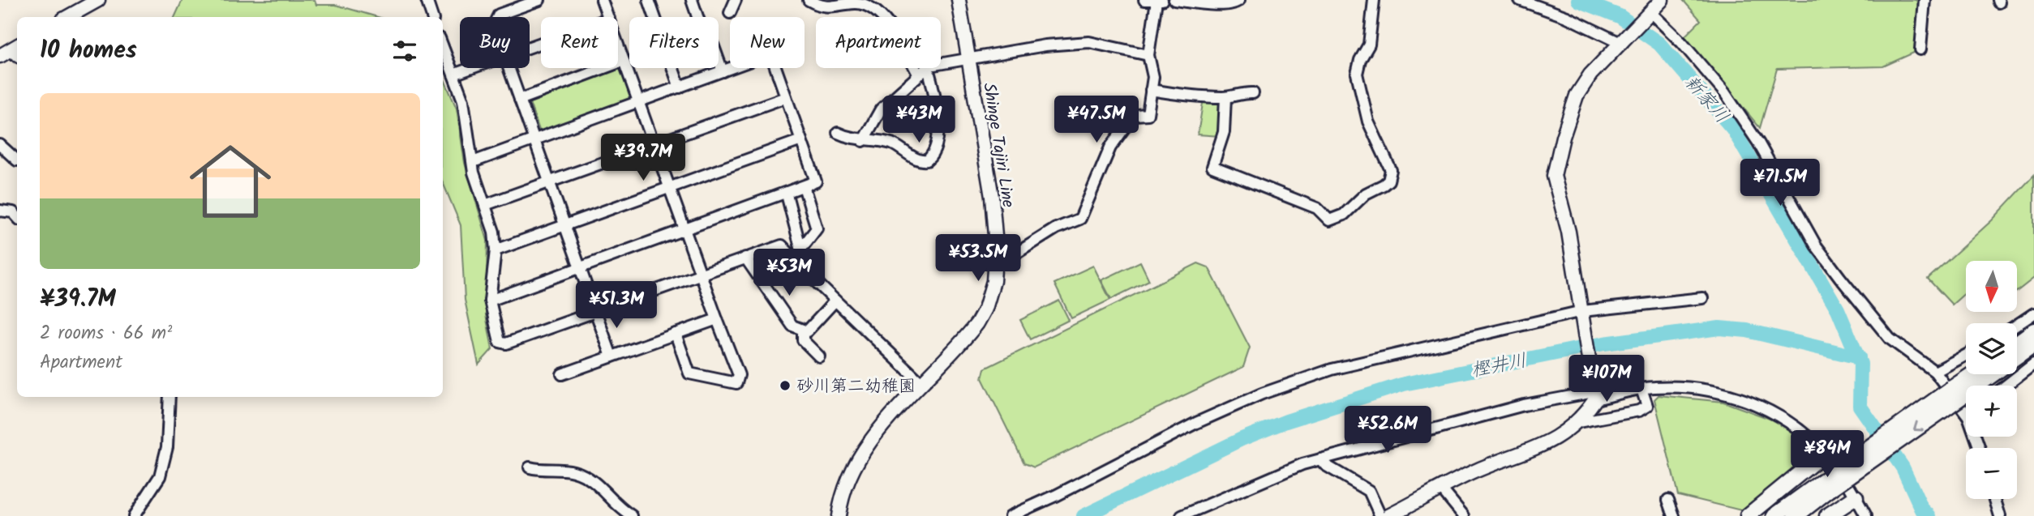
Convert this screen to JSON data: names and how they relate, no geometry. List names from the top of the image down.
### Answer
{
  "streets": {
    "main road": ["Shinge Tajiri Line"]
  },
  "water": ["新家川", "樫井川"],
  "places": ["砂川第二幼稚園"],
  "north": "bottom",
  "page": {
    "chip": [
      "Buy",
      "Rent",
      "Filters",
      "New",
      "Apartment"
    ],
    "heading": "10 homes",
    "list": [
      {
        "name": "¥39.7M",
        "note": "2 rooms · 66 m² · Apartment"
      }
    ],
    "price": [
      "¥43M",
      "¥47.5M",
      "¥39.7M",
      "¥71.5M",
      "¥53.5M",
      "¥53M",
      "¥51.3M",
      "¥107M",
      "¥52.6M",
      "¥84M"
    ],
    "map_buttons": ["+", "−"]
  }
}
